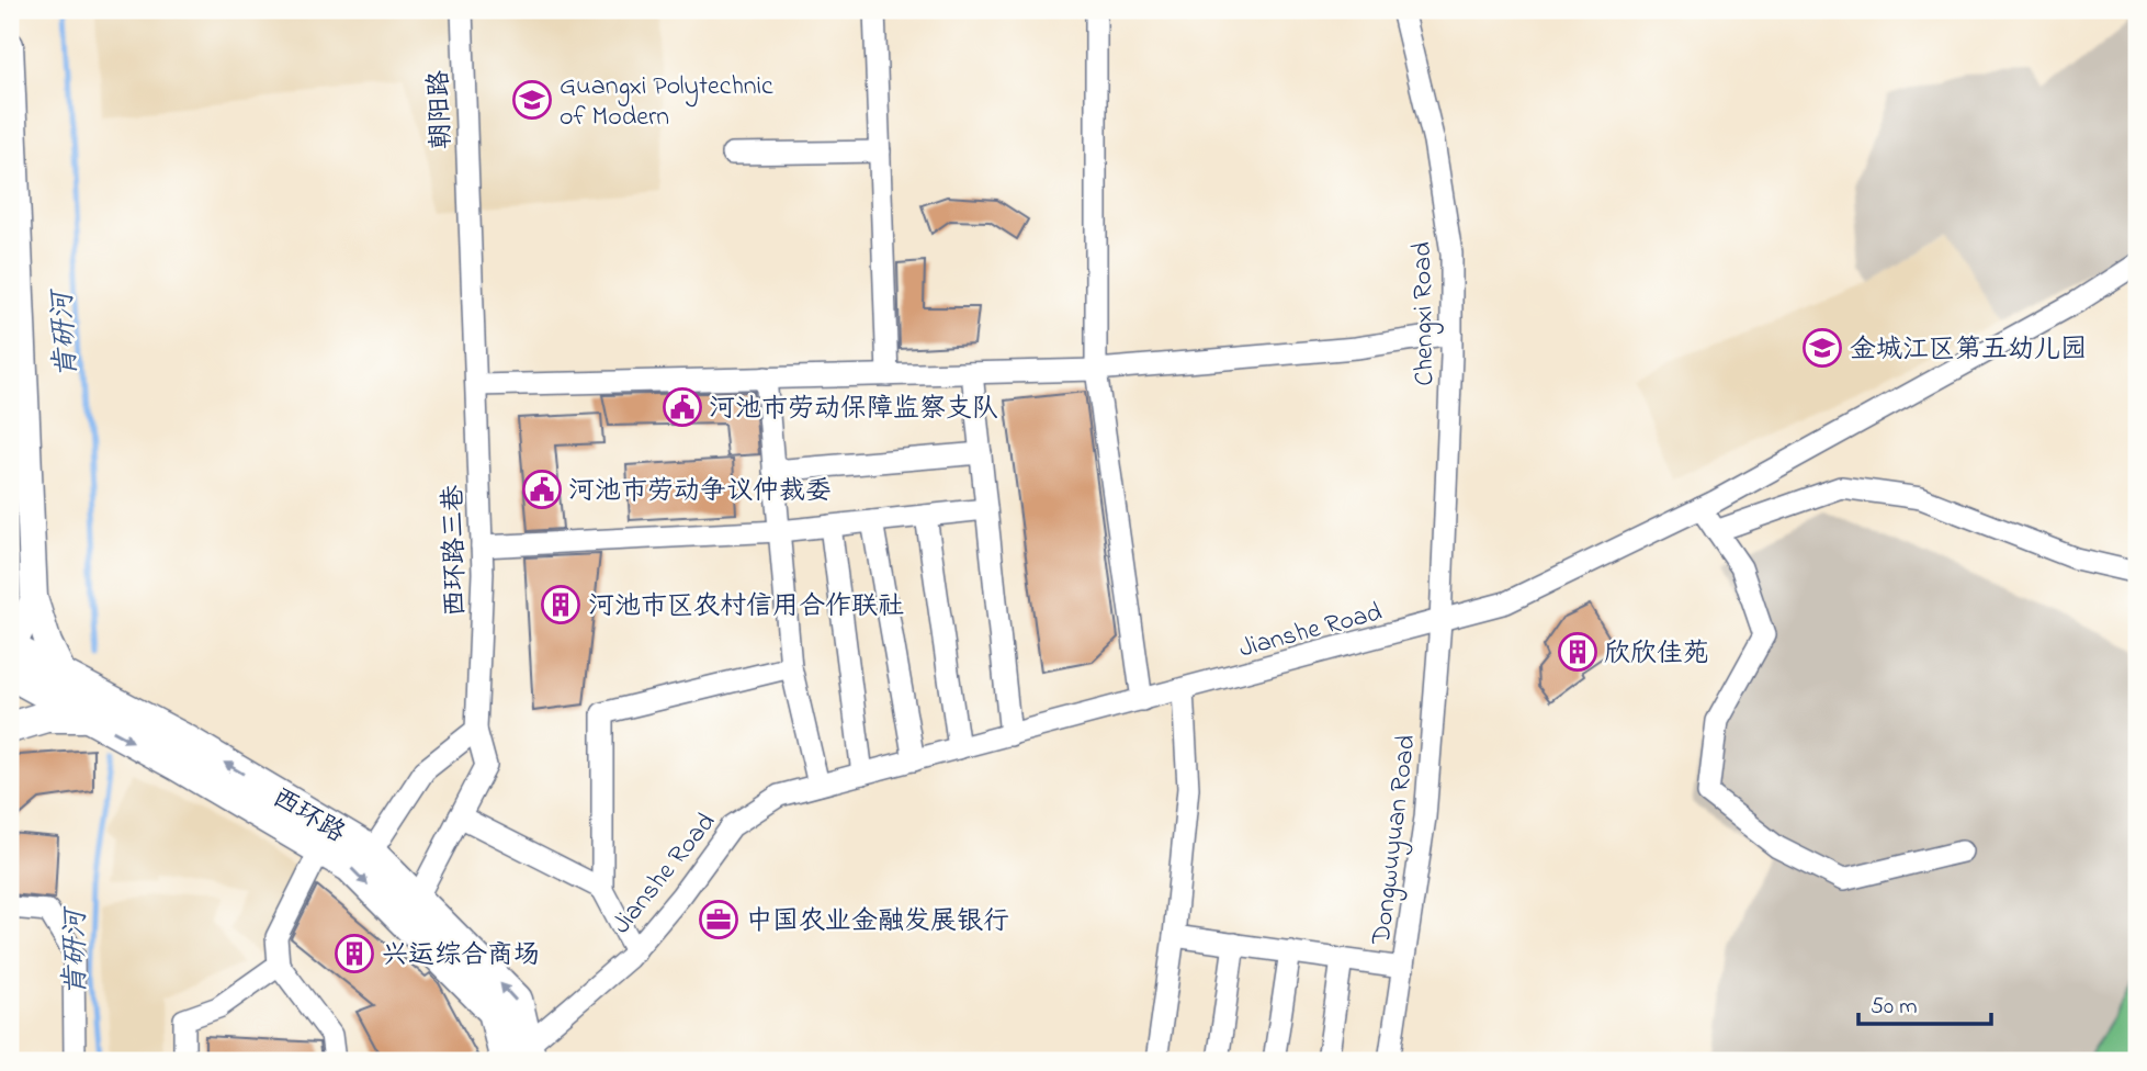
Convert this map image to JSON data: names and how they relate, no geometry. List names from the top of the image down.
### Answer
{
  "streets": {
    "highway": ["西环路"],
    "street": [
      "朝阳路",
      "Chengxi Road",
      "西环路三巷",
      "Jianshe Road",
      "Dongwuyuan Road"
    ]
  },
  "crossings": [
    ["朝阳路", "西环路三巷"],
    ["Chengxi Road", "Jianshe Road"],
    ["Chengxi Road", "Dongwuyuan Road"],
    ["西环路三巷", "西环路"],
    ["Jianshe Road", "西环路"],
    ["Jianshe Road", "Dongwuyuan Road"]
  ],
  "water": ["肯研河"],
  "places": {
    "school or university": ["Guangxi Polytechnic of Modern", "金城江区第五幼儿园"],
    "public building": ["河池市劳动保障监察支队", "河池市劳动争议仲裁委"],
    "building": ["河池市区农村信用合作联社", "欣欣佳苑", "兴运综合商场"],
    "office": ["中国农业金融发展银行"]
  },
  "scale_bar": "50 m"
}
